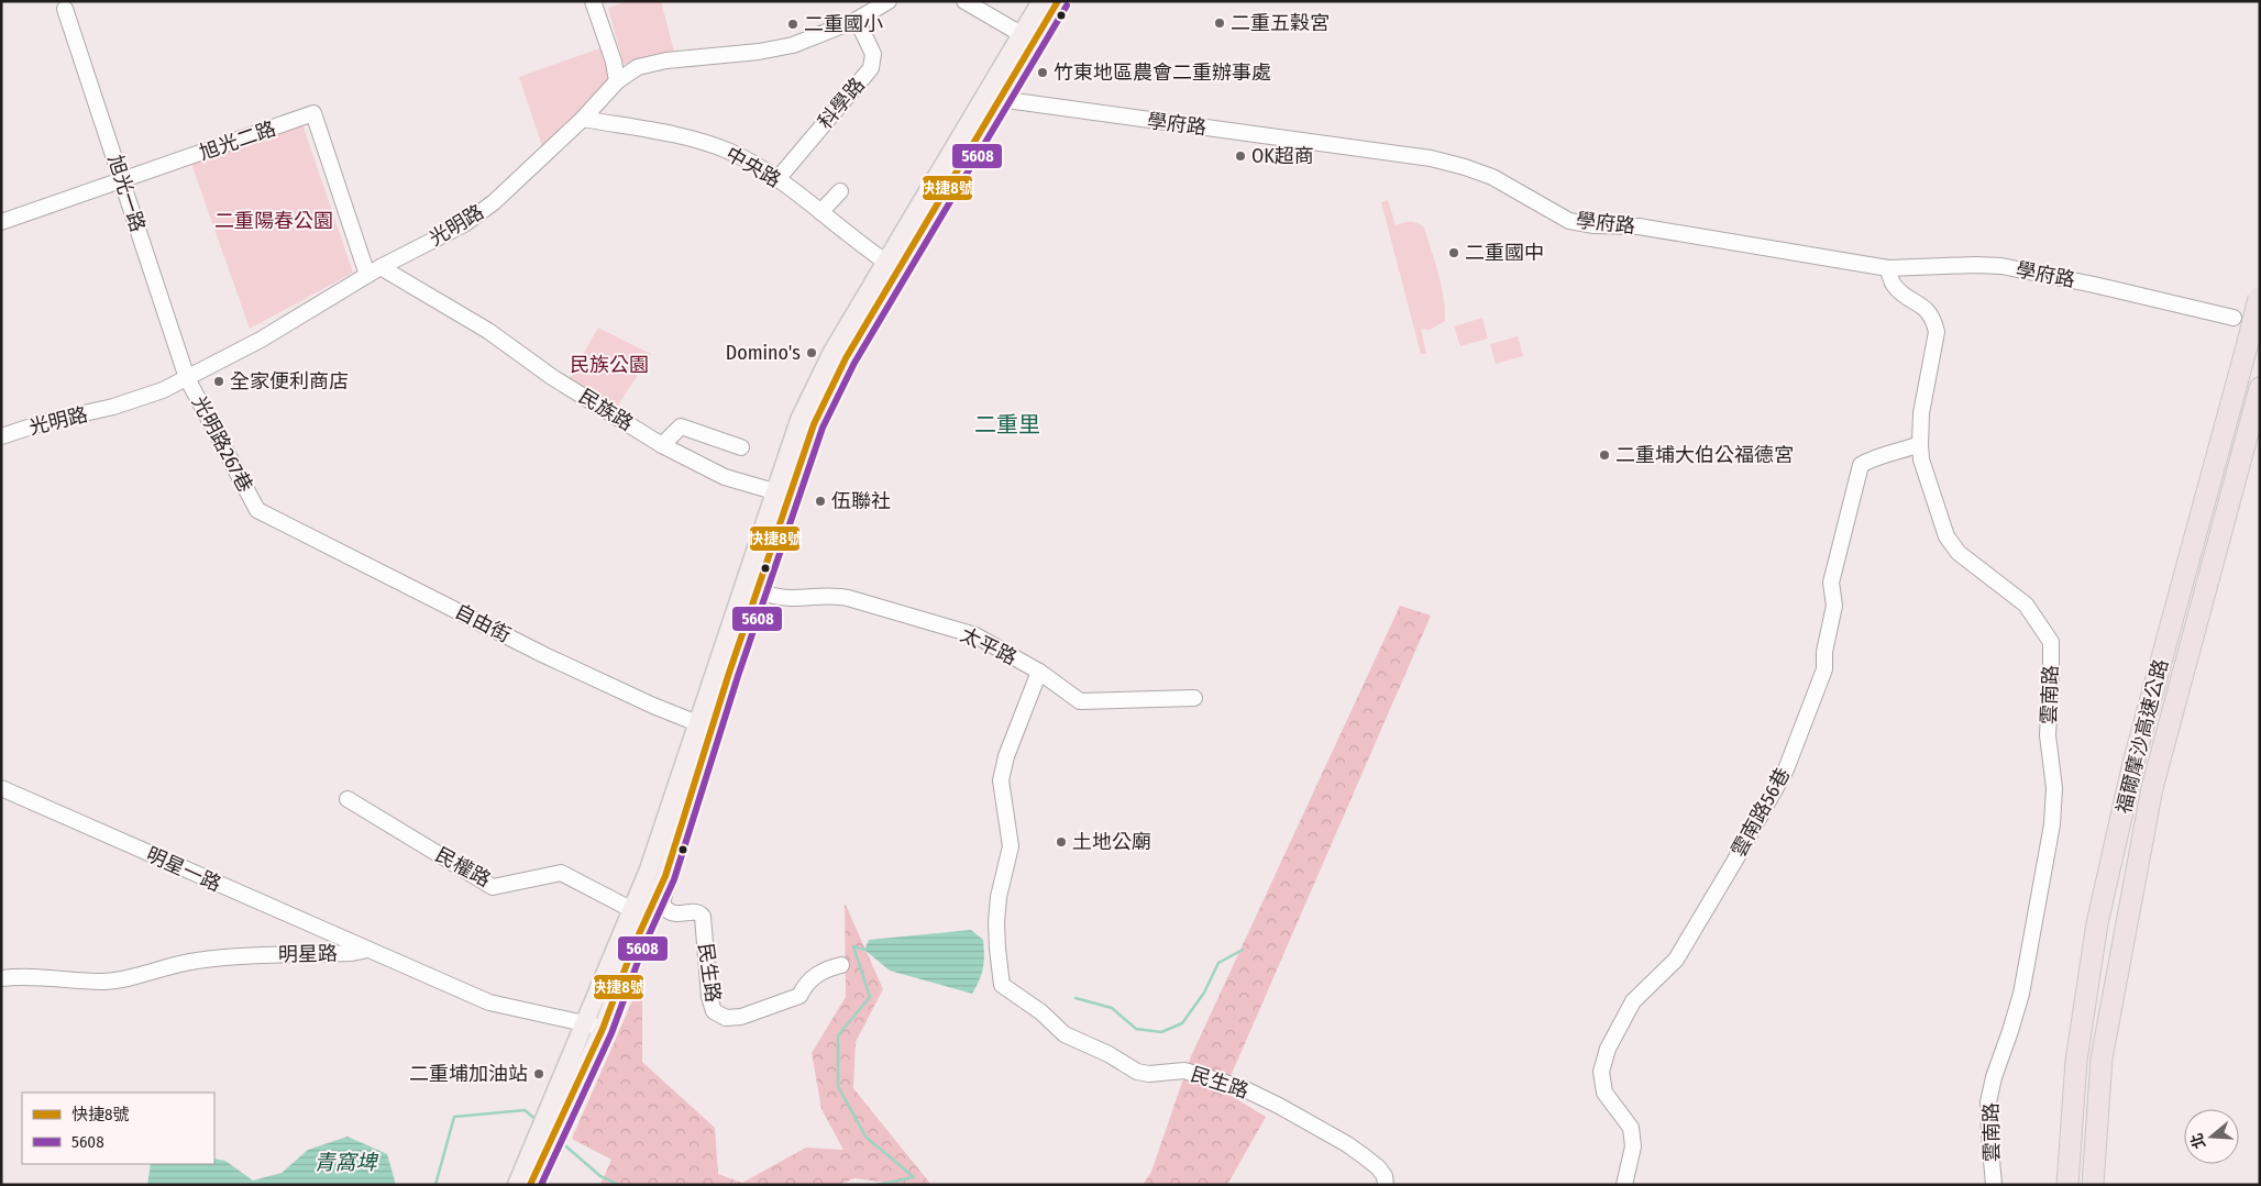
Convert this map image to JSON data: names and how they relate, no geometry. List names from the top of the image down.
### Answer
{
  "streets": {
    "highway": ["福爾摩沙高速公路"],
    "street": [
      "科學路",
      "學府路",
      "旭光二路",
      "中央路",
      "旭光一路",
      "光明路",
      "民族路",
      "光明路267巷",
      "自由街",
      "太平路",
      "雲南路",
      "雲南路56巷",
      "民權路",
      "明星一路",
      "明星路",
      "民生路"
    ]
  },
  "crossings": [
    ["科學路", "中央路"],
    ["科學路", "光明路"],
    ["學府路", "雲南路"],
    ["旭光二路", "旭光一路"],
    ["旭光二路", "光明路"],
    ["旭光二路", "民族路"],
    ["中央路", "光明路"],
    ["旭光一路", "光明路"],
    ["旭光一路", "光明路267巷"],
    ["光明路", "民族路"],
    ["光明路", "光明路267巷"],
    ["光明路267巷", "自由街"],
    ["太平路", "民生路"],
    ["雲南路", "雲南路56巷"],
    ["明星一路", "明星路"]
  ],
  "districts": ["二重里"],
  "water": ["青窩埤"],
  "parks": ["二重陽春公園", "民族公園"],
  "places": [
    "二重五穀宮",
    "二重國小",
    "竹東地區農會二重辦事處",
    "OK超商",
    "二重國中",
    "Domino's",
    "全家便利商店",
    "二重埔大伯公福德宮",
    "伍聯社",
    "土地公廟",
    "二重埔加油站"
  ],
  "lines": ["transit line 快捷8號", "transit line 5608"],
  "legend": ["快捷8號", "5608"],
  "north": "left"
}
